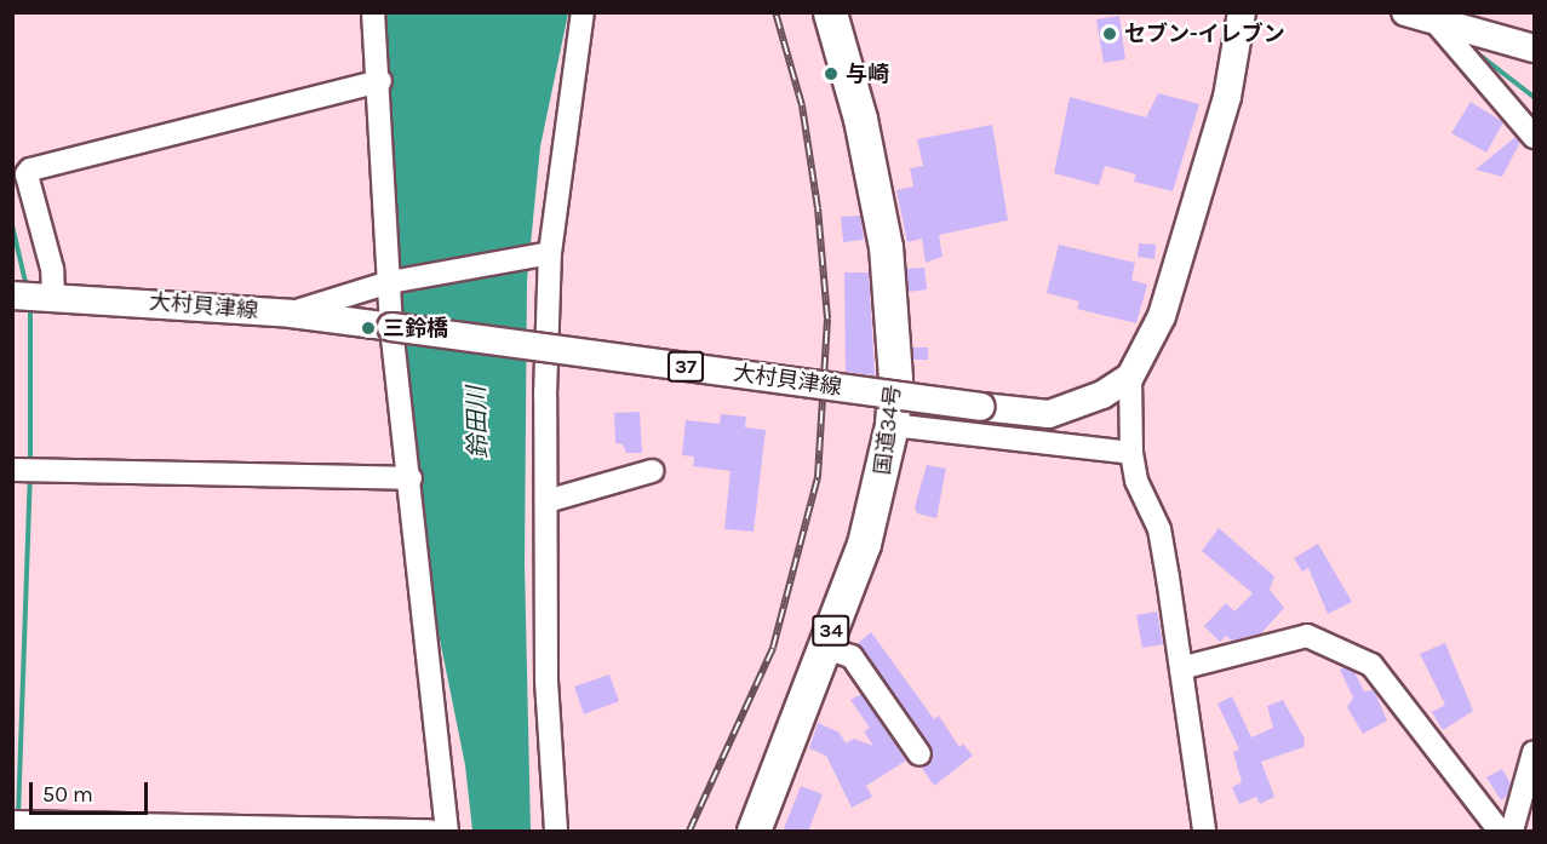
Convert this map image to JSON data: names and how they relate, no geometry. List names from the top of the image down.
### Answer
{
  "streets": {
    "highway": ["国道34号", "34"],
    "main road": ["大村貝津線", "37"]
  },
  "water": ["鈴田川"],
  "places": ["セブン-イレブン", "与崎", "三鈴橋"],
  "scale_bar": "50 m"
}
